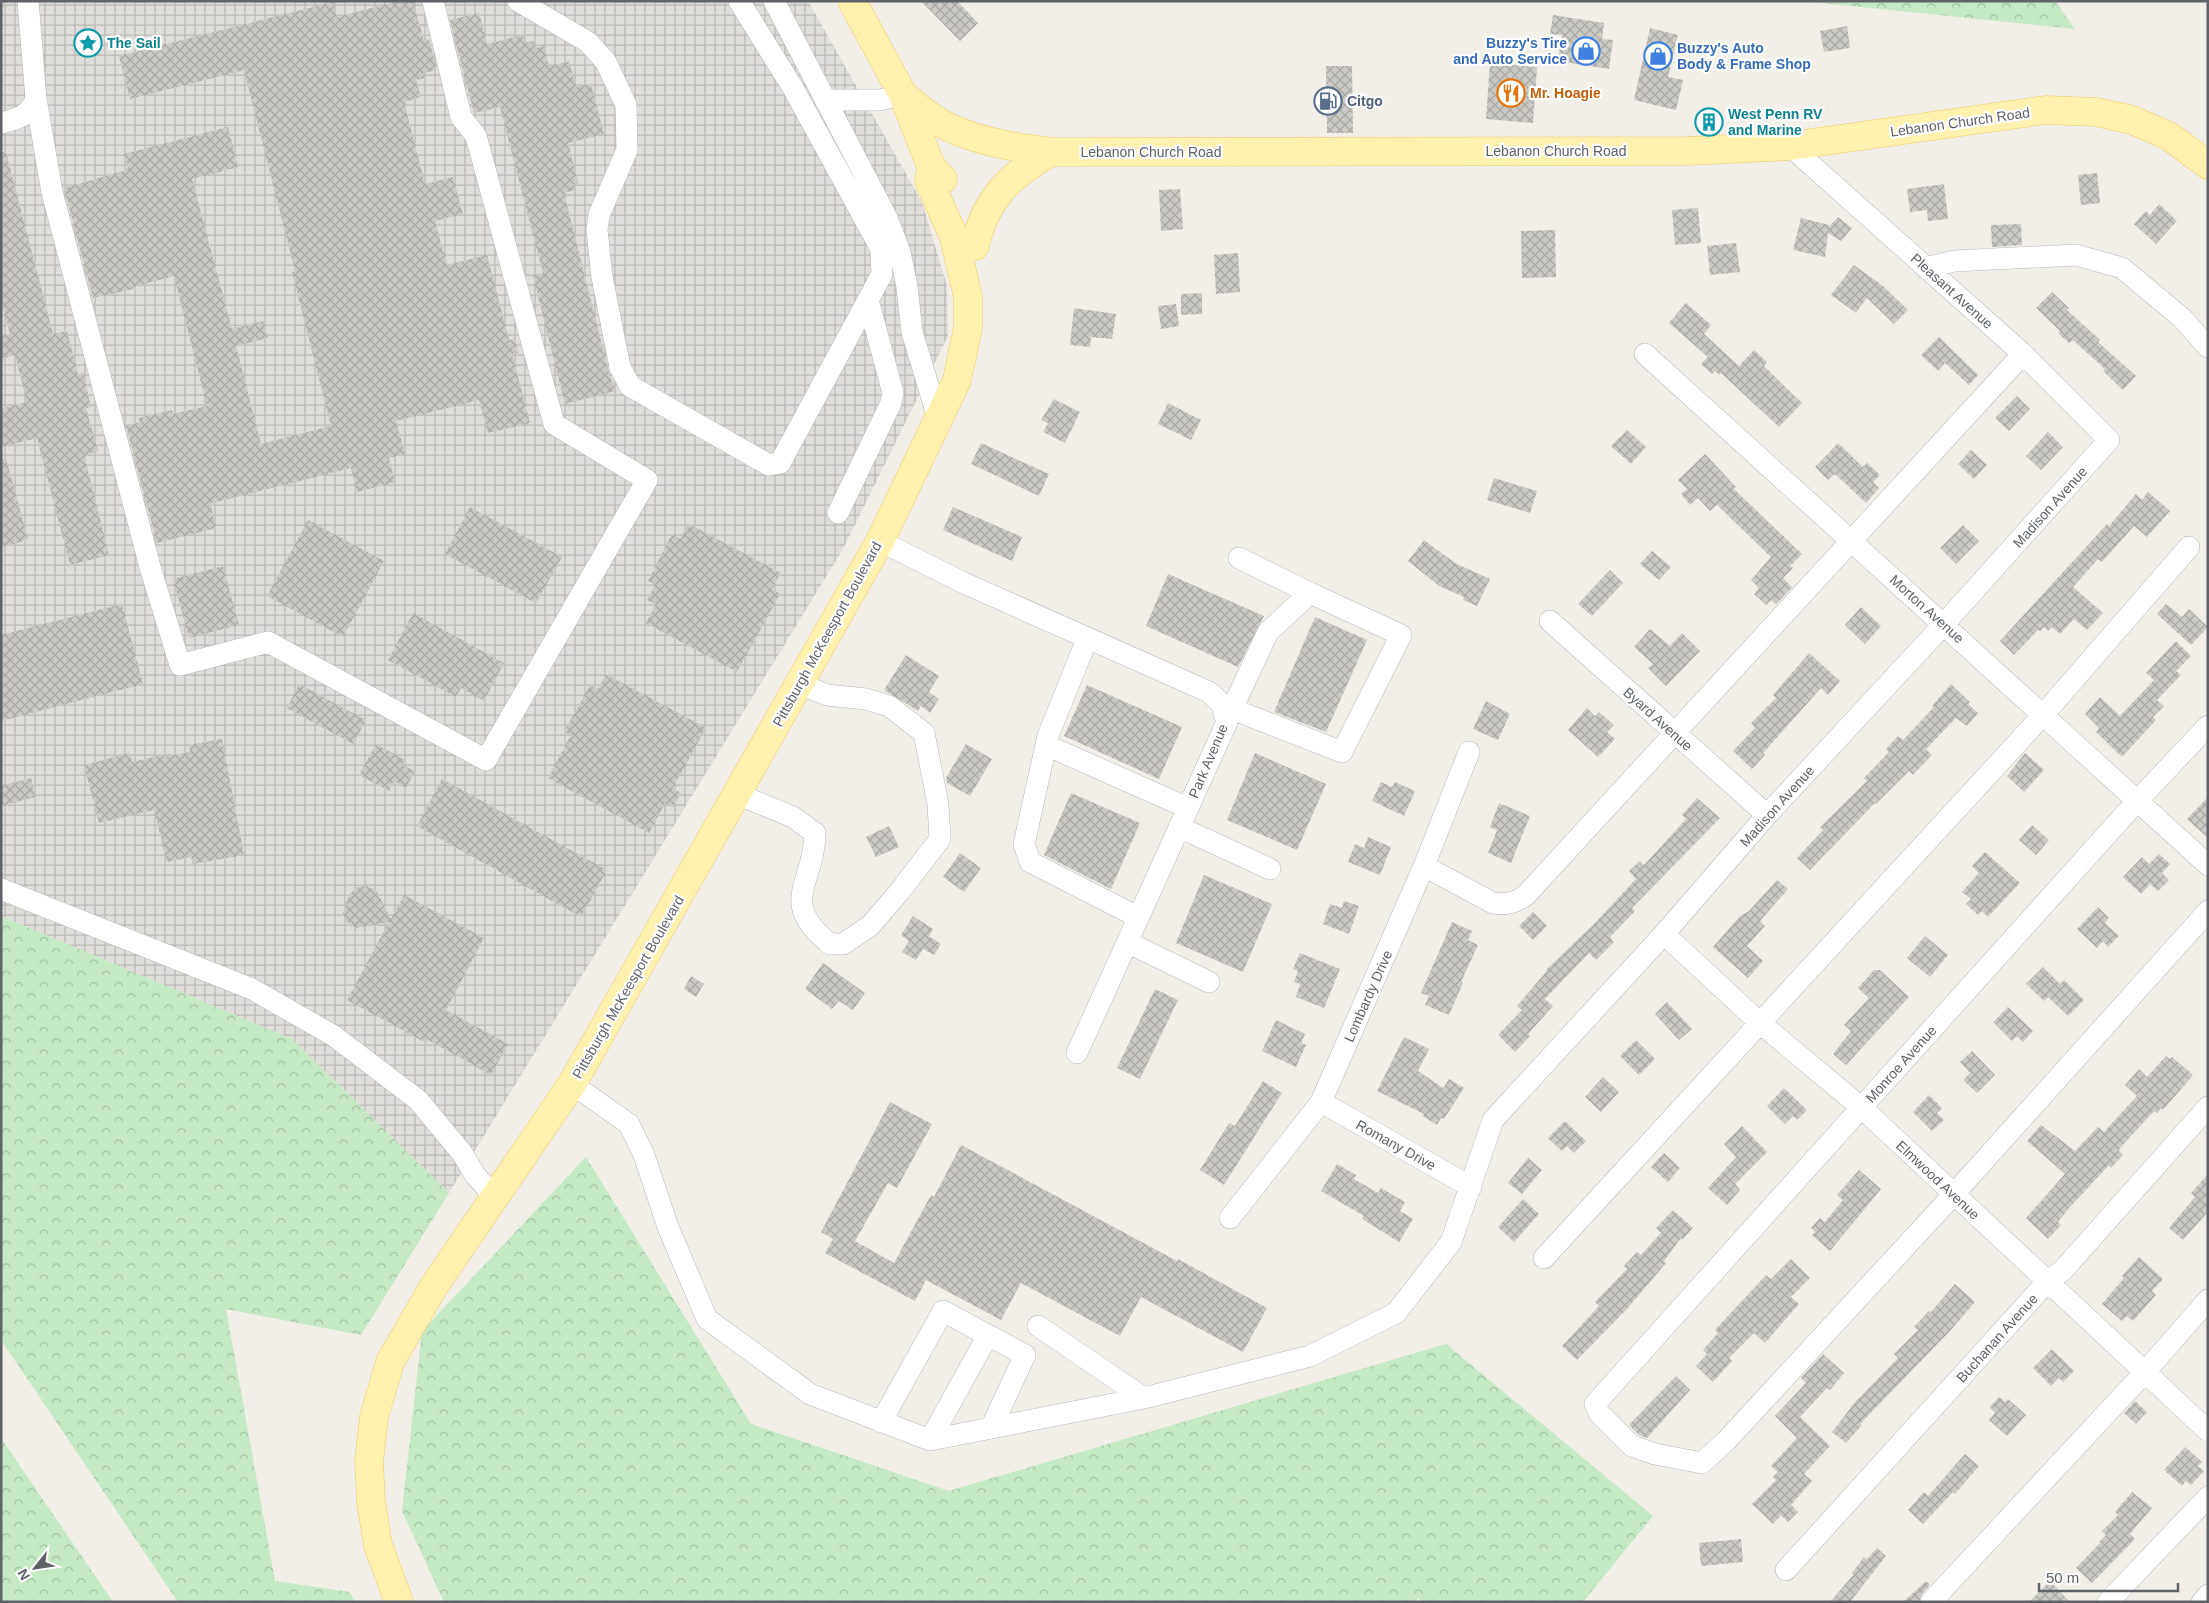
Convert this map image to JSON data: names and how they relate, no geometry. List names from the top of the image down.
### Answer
{
  "streets": {
    "main road": ["Lebanon Church Road", "Pittsburgh McKeesport Boulevard"],
    "street": [
      "Pleasant Avenue",
      "Madison Avenue",
      "Morton Avenue",
      "Byard Avenue",
      "Park Avenue",
      "Lombardy Drive",
      "Monroe Avenue",
      "Romany Drive",
      "Elmwood Avenue",
      "Buchanan Avenue"
    ]
  },
  "crossings": [
    ["Lebanon Church Road", "Pleasant Avenue"],
    ["Lebanon Church Road", "Pittsburgh McKeesport Boulevard"],
    ["Pleasant Avenue", "Madison Avenue"],
    ["Madison Avenue", "Morton Avenue"],
    ["Madison Avenue", "Byard Avenue"],
    ["Madison Avenue", "Romany Drive"],
    ["Madison Avenue", "Elmwood Avenue"],
    ["Morton Avenue", "Monroe Avenue"],
    ["Pittsburgh McKeesport Boulevard", "Park Avenue"],
    ["Lombardy Drive", "Romany Drive"],
    ["Monroe Avenue", "Elmwood Avenue"],
    ["Elmwood Avenue", "Buchanan Avenue"]
  ],
  "places": {
    "place": ["The Sail"],
    "shop": ["Buzzy's Tire and Auto Service", "Buzzy's Auto Body & Frame Shop"],
    "restaurant": ["Mr. Hoagie"],
    "fuel station": ["Citgo"],
    "building": ["West Penn RV and Marine"]
  },
  "scale_bar": "50 m",
  "north": "bottom left"
}
